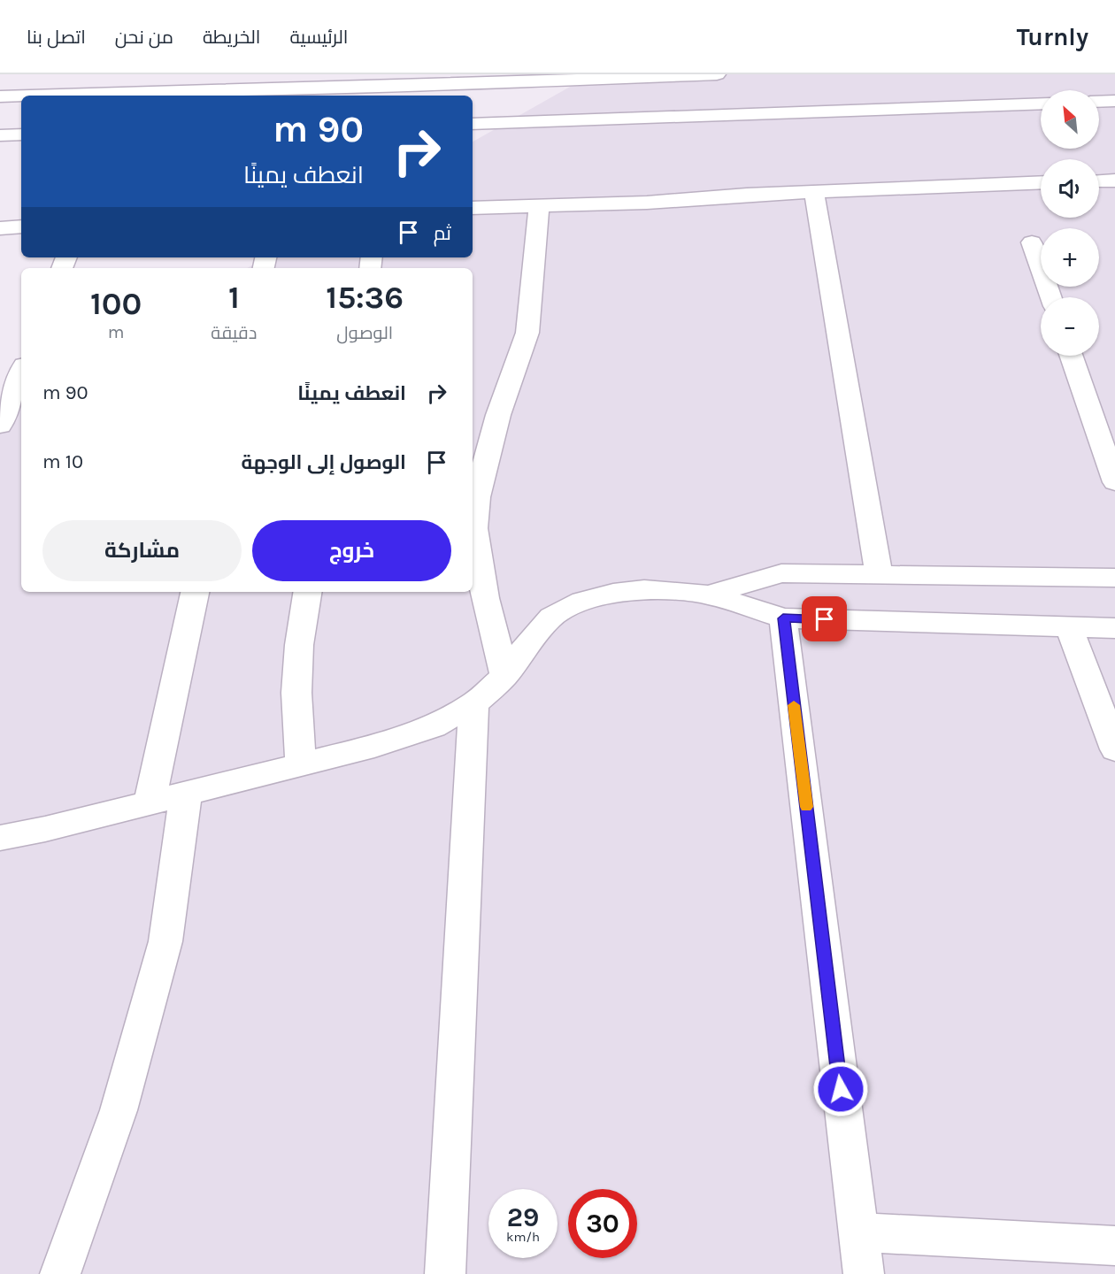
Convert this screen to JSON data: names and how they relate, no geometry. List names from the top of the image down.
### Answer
{
  "north": "top left",
  "page": {
    "header": "Turnly",
    "nav": [
      "الرئيسية",
      "الخريطة",
      "من نحن",
      "اتصل بنا"
    ],
    "map_buttons": ["+", "−"],
    "turn": ["90 m", "انعطف يمينًا"],
    "then": "ثم",
    "eta": [
      "15:36",
      "الوصول",
      "1",
      "دقيقة",
      "100",
      "m"
    ],
    "list": [
      {
        "name": "انعطف يمينًا",
        "value": "90 m"
      },
      {
        "name": "الوصول إلى الوجهة",
        "value": "10 m"
      }
    ],
    "buttons": ["خروج", "مشاركة"],
    "speed": "29 km/h",
    "limit": "30"
  }
}
